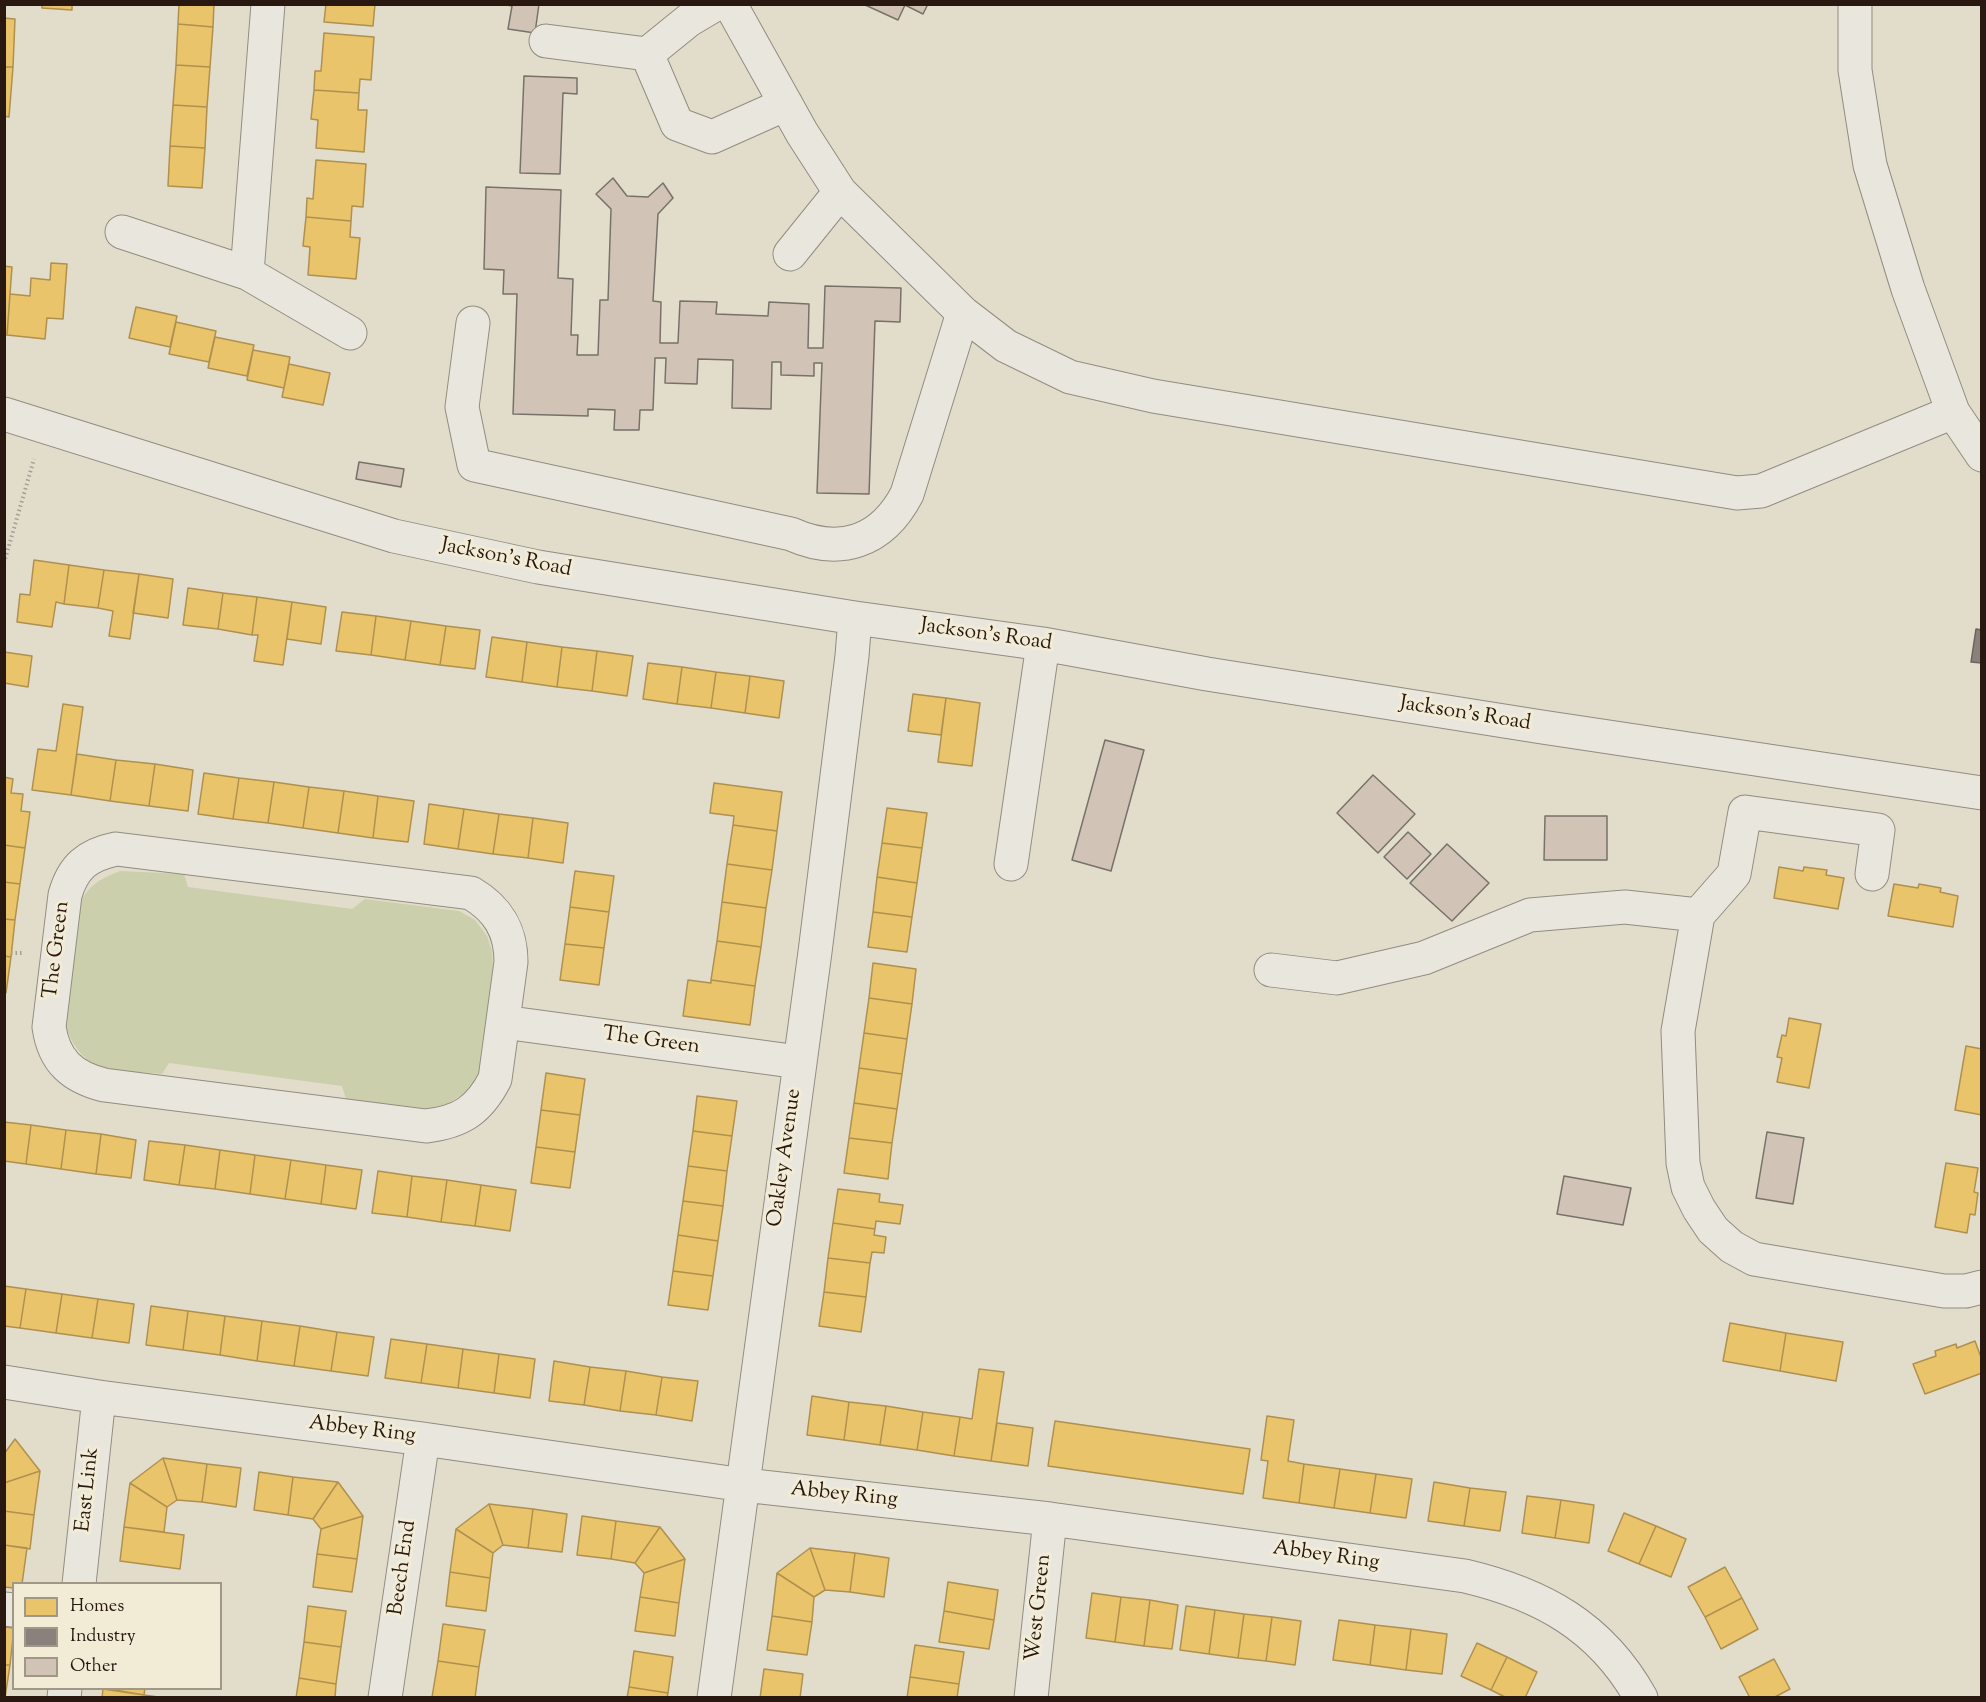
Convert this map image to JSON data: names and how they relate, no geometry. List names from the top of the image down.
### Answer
{
  "streets": {
    "street": [
      "Jackson's Road",
      "The Green",
      "Oakley Avenue",
      "Abbey Ring",
      "East Link",
      "Beech End",
      "West Green"
    ]
  },
  "crossings": [
    ["Jackson's Road", "Oakley Avenue"],
    ["The Green", "Oakley Avenue"],
    ["Oakley Avenue", "Abbey Ring"],
    ["Abbey Ring", "East Link"],
    ["Abbey Ring", "Beech End"],
    ["Abbey Ring", "West Green"]
  ],
  "legend": ["Homes", "Industry", "Other"]
}
